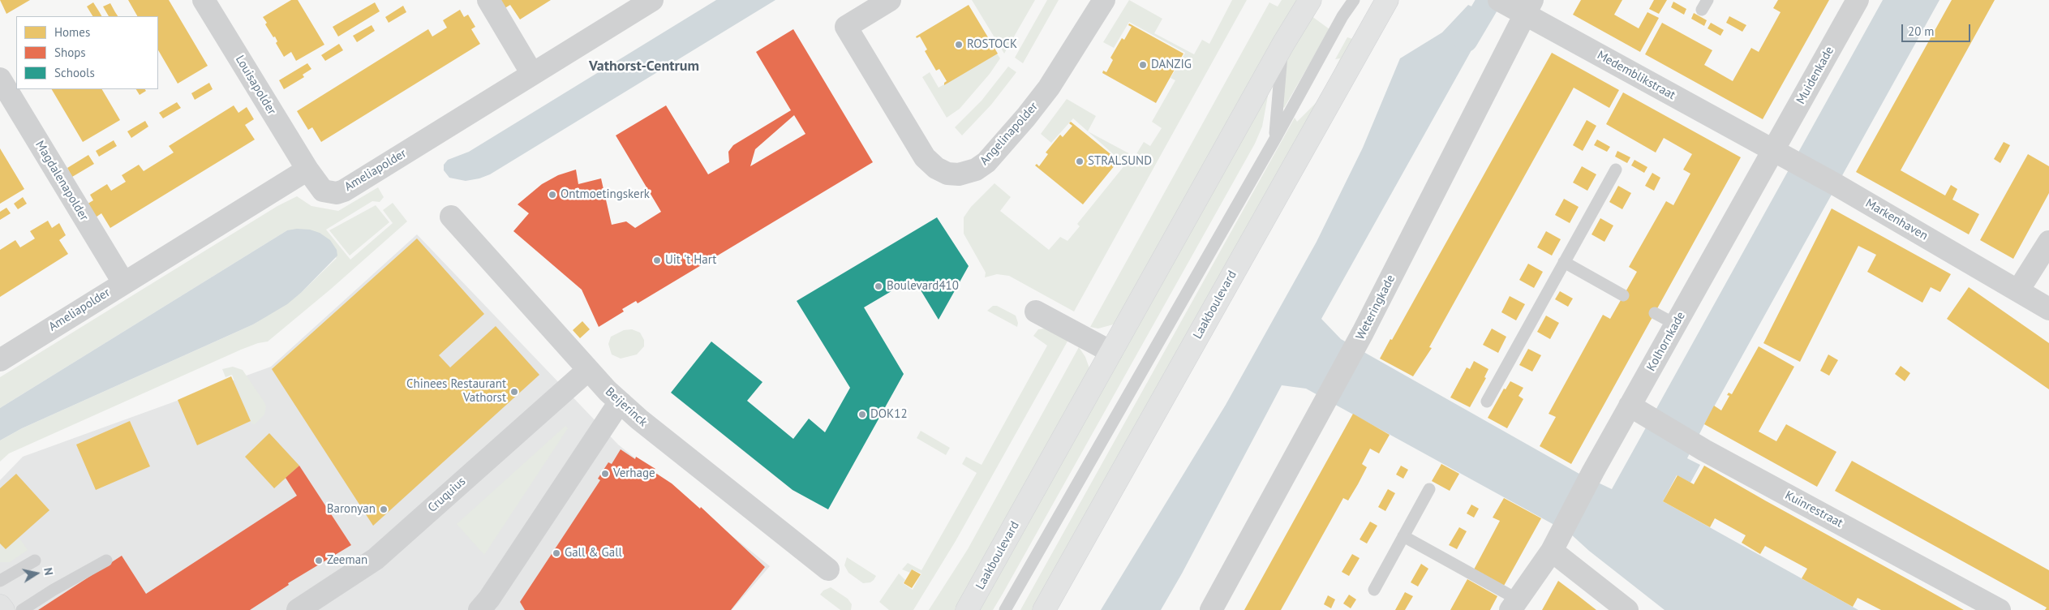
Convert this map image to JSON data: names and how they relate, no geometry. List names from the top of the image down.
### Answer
{
  "streets": {
    "main road": ["Laakboulevard"],
    "street": [
      "Medemblikstraat",
      "Muidenkade",
      "Louisapolder",
      "Angelinapolder",
      "Ameliapolder",
      "Magdalenapolder",
      "Markenhaven",
      "Weteringkade",
      "Kolhornkade",
      "Beijerinck",
      "Cruquius",
      "Kuinrestraat"
    ]
  },
  "crossings": [
    ["Medemblikstraat", "Muidenkade"],
    ["Medemblikstraat", "Markenhaven"],
    ["Medemblikstraat", "Weteringkade"],
    ["Medemblikstraat", "Kolhornkade"],
    ["Muidenkade", "Markenhaven"],
    ["Muidenkade", "Kolhornkade"],
    ["Louisapolder", "Ameliapolder"],
    ["Ameliapolder", "Magdalenapolder"],
    ["Markenhaven", "Kolhornkade"],
    ["Kolhornkade", "Kuinrestraat"],
    ["Beijerinck", "Cruquius"]
  ],
  "districts": ["Vathorst-Centrum"],
  "places": [
    "ROSTOCK",
    "DANZIG",
    "STRALSUND",
    "Ontmoetingskerk",
    "Uit 't Hart",
    "Boulevard410",
    "Chinees Restaurant Vathorst",
    "DOK12",
    "Verhage",
    "Baronyan",
    "Gall & Gall",
    "Zeeman"
  ],
  "legend": ["Homes", "Shops", "Schools"],
  "scale_bar": "20 m",
  "north": "right"
}
